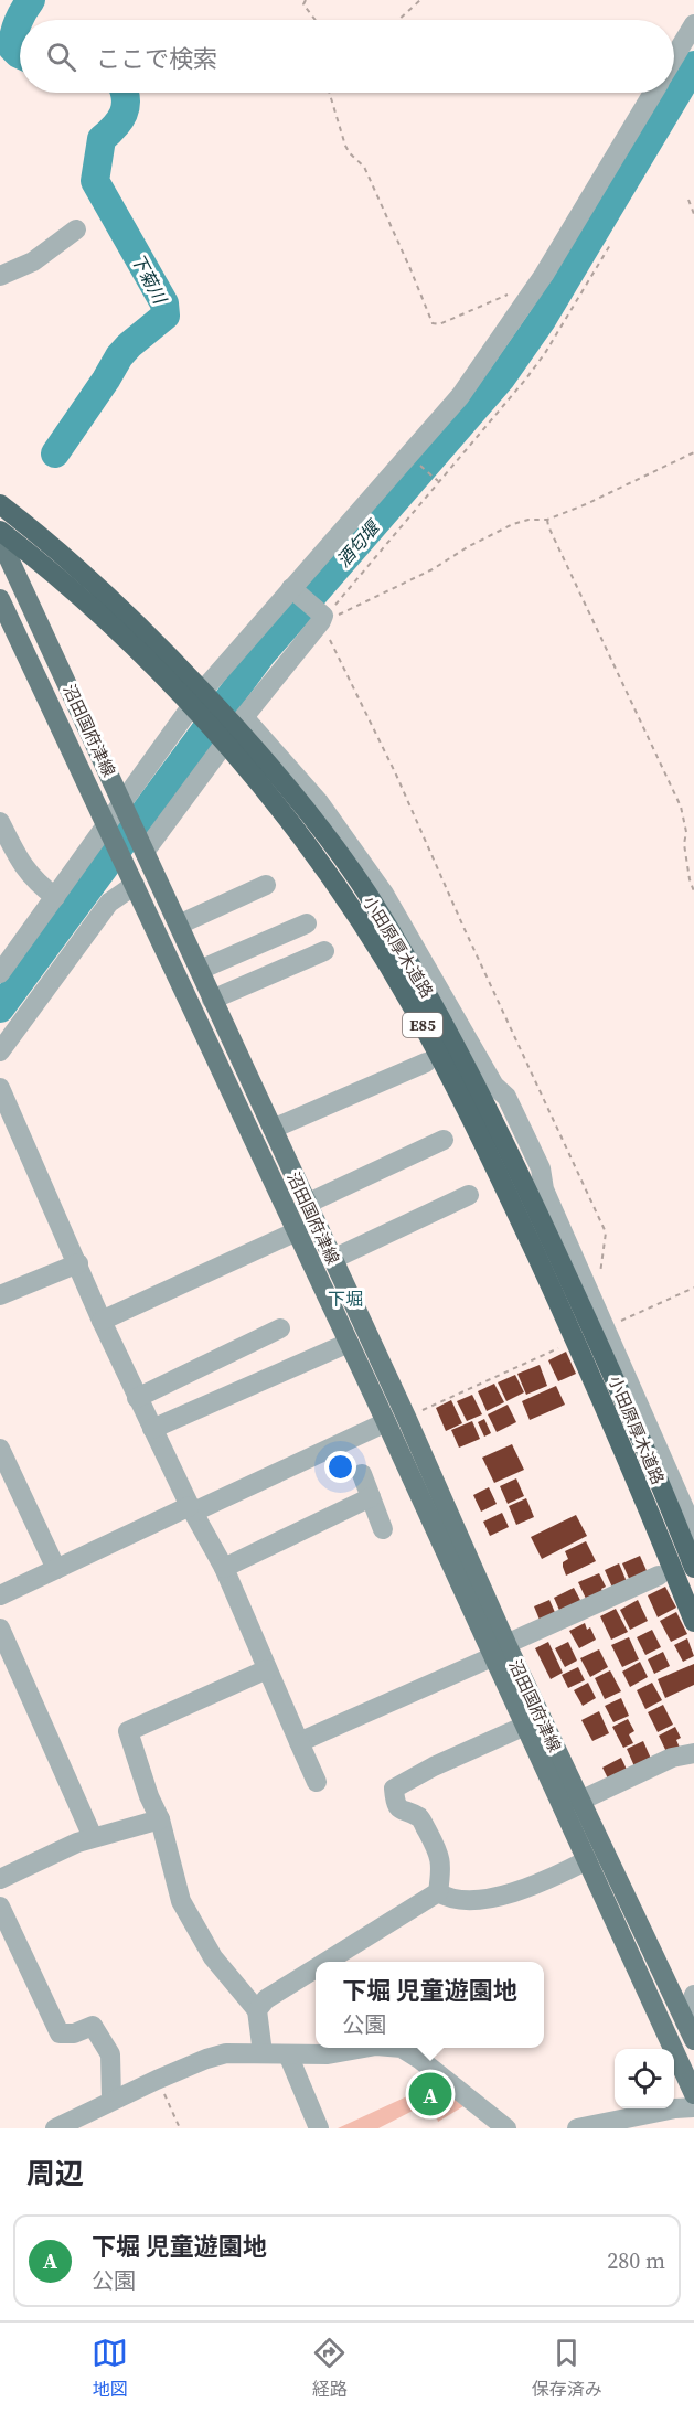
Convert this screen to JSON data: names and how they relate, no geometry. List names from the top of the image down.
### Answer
{
  "streets": {
    "highway": ["小田原厚木道路", "E85"],
    "main road": ["沼田国府津線"]
  },
  "districts": ["下堀"],
  "water": ["下菊川", "酒匂堰"],
  "page": {
    "search": "ここで検索",
    "popup": ["下堀 児童遊園地", "公園"],
    "pins": "A",
    "heading": "周辺",
    "list": [
      {
        "mark": "A",
        "name": "下堀 児童遊園地",
        "note": "公園",
        "value": "280 m"
      }
    ],
    "nav": ["地図", "経路", "保存済み"]
  }
}
